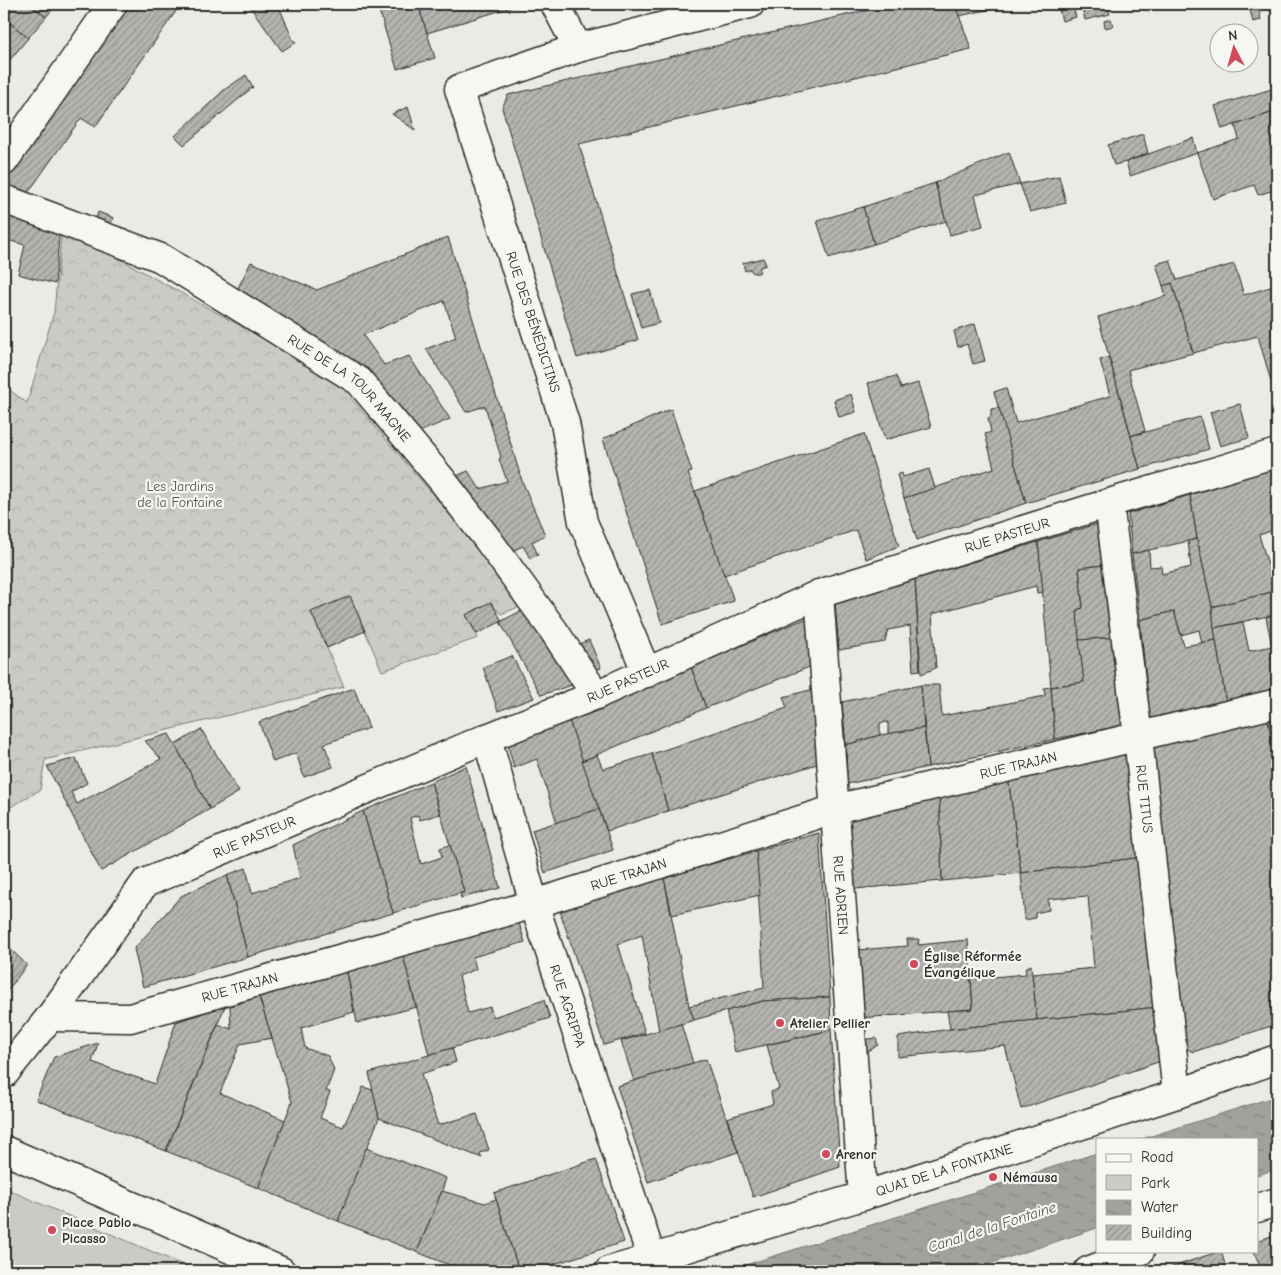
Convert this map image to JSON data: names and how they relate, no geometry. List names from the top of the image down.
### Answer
{
  "streets": {
    "street": [
      "RUE DES BÉNÉDICTINS",
      "RUE DE LA TOUR MAGNE",
      "RUE PASTEUR",
      "RUE TRAJAN",
      "RUE TITUS",
      "RUE ADRIEN",
      "RUE AGRIPPA",
      "QUAI DE LA FONTAINE"
    ]
  },
  "crossings": [
    ["RUE DES BÉNÉDICTINS", "RUE PASTEUR"],
    ["RUE DE LA TOUR MAGNE", "RUE PASTEUR"],
    ["RUE PASTEUR", "RUE TRAJAN"],
    ["RUE PASTEUR", "RUE TITUS"],
    ["RUE PASTEUR", "RUE ADRIEN"],
    ["RUE PASTEUR", "RUE AGRIPPA"],
    ["RUE TRAJAN", "RUE TITUS"],
    ["RUE TRAJAN", "RUE ADRIEN"],
    ["RUE TRAJAN", "RUE AGRIPPA"],
    ["RUE TITUS", "QUAI DE LA FONTAINE"],
    ["RUE ADRIEN", "QUAI DE LA FONTAINE"],
    ["RUE AGRIPPA", "QUAI DE LA FONTAINE"]
  ],
  "water": ["Canal de la Fontaine"],
  "parks": ["Les Jardins de la Fontaine"],
  "places": [
    "Église Réformée Évangélique",
    "Atelier Pellier",
    "Arenor",
    "Némausa",
    "Place Pablo Picasso"
  ],
  "legend": [
    "Road",
    "Park",
    "Water",
    "Building"
  ],
  "north": "top"
}
